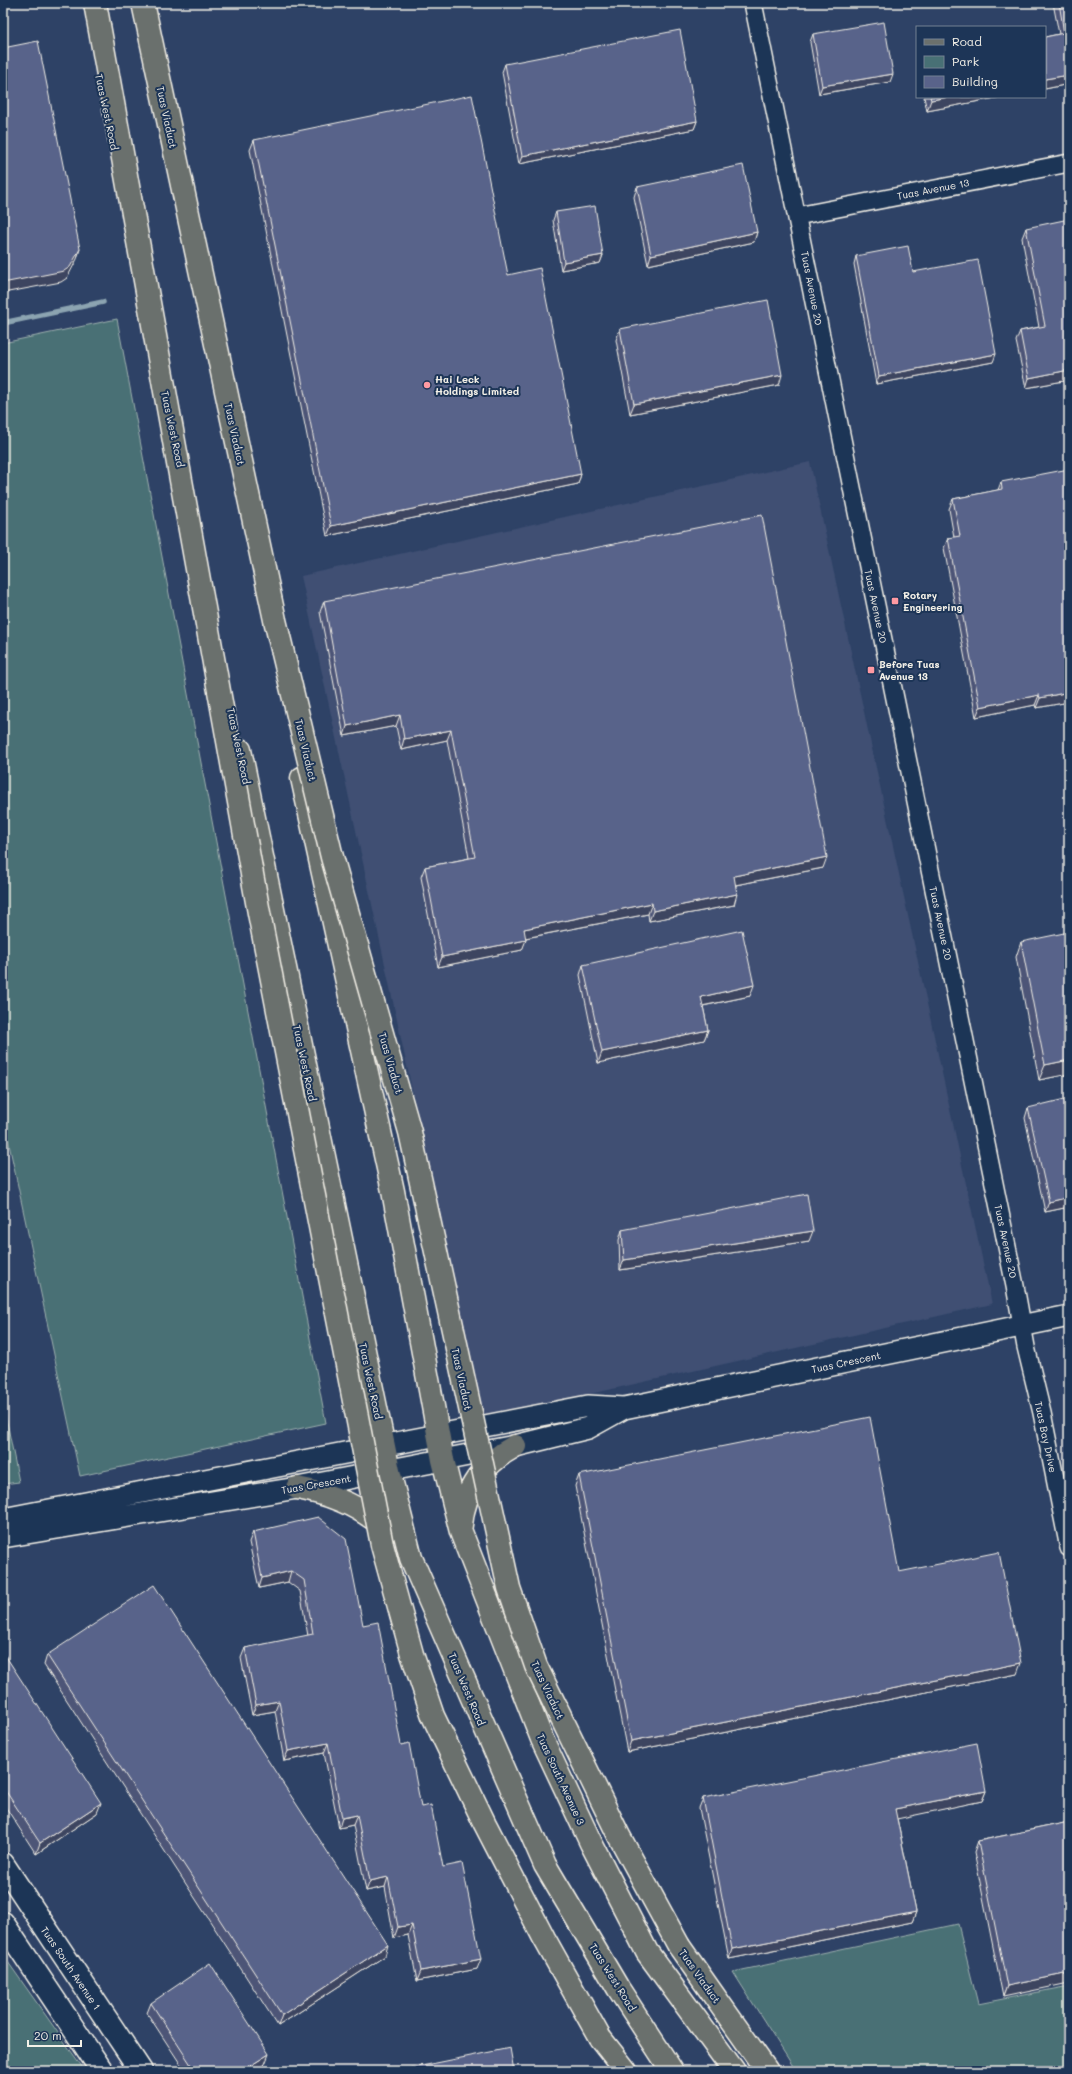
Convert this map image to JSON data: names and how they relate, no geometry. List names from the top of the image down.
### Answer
{
  "streets": {
    "main road": [
      "Tuas West Road",
      "Tuas Viaduct",
      "Tuas South Avenue 3",
      "Tuas South Avenue 1"
    ],
    "street": [
      "Tuas Avenue 13",
      "Tuas Avenue 20",
      "Tuas Crescent",
      "Tuas Bay Drive"
    ]
  },
  "crossings": [
    ["Tuas West Road", "Tuas Crescent"],
    ["Tuas Avenue 13", "Tuas Avenue 20"],
    ["Tuas Avenue 20", "Tuas Crescent"],
    ["Tuas Avenue 20", "Tuas Bay Drive"],
    ["Tuas Crescent", "Tuas Bay Drive"],
    ["Tuas Crescent", "Tuas South Avenue 3"]
  ],
  "places": {
    "other": ["Hai Leck Holdings Limited"],
    "transit": ["Rotary Engineering", "Before Tuas Avenue 13"]
  },
  "legend": ["Road", "Park", "Building"],
  "scale_bar": "20 m"
}
